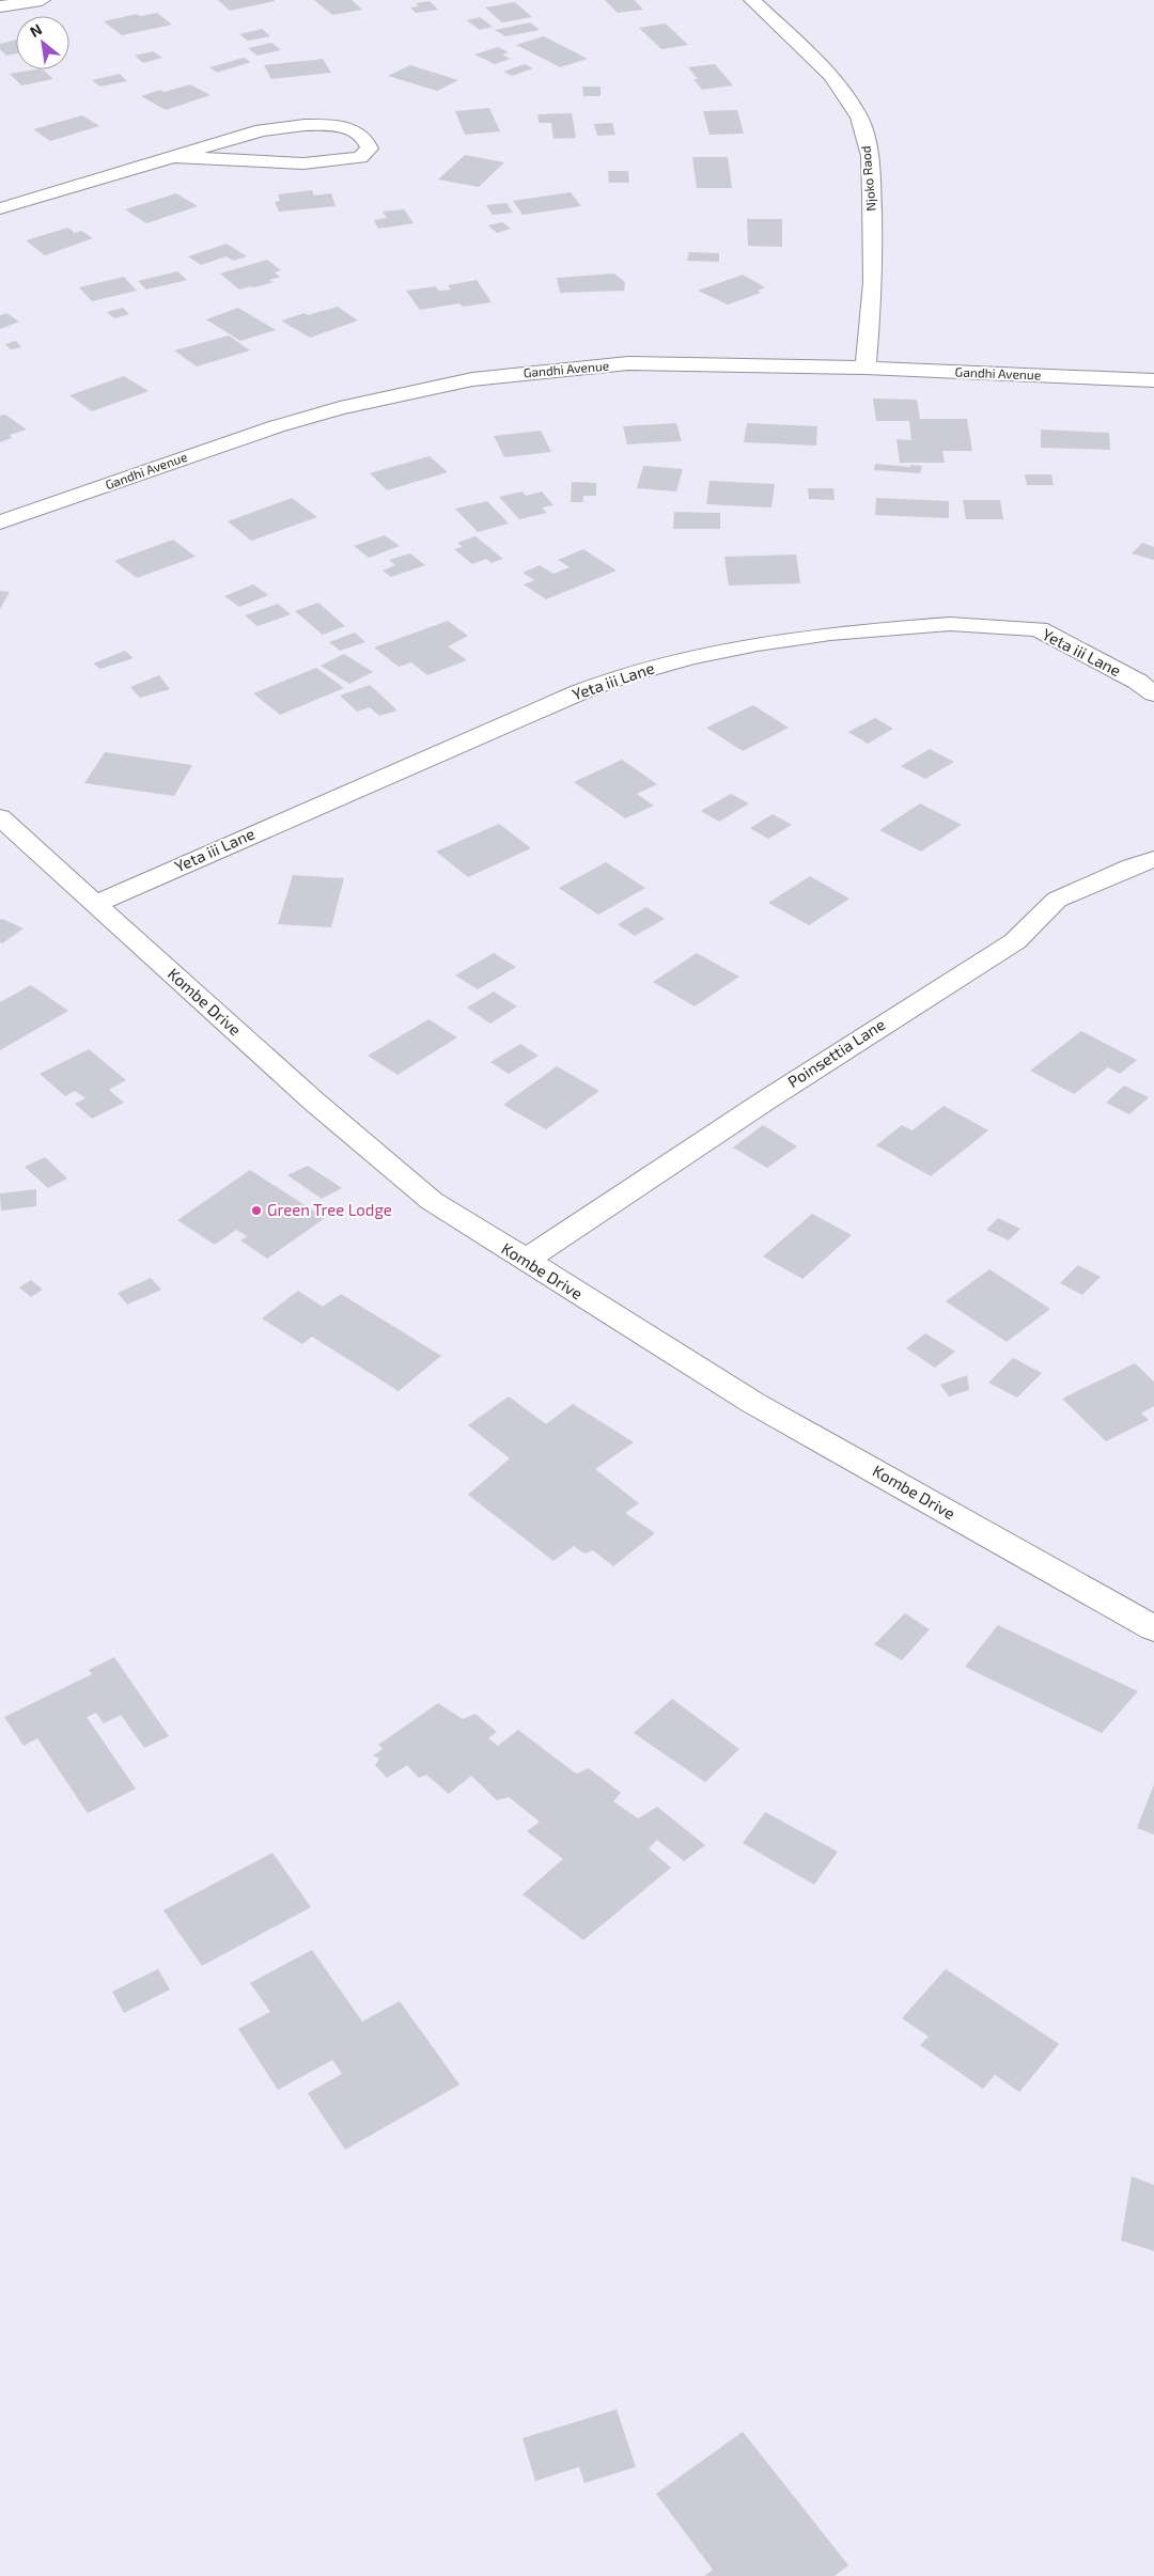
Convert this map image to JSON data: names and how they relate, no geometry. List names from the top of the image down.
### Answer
{
  "streets": {
    "street": [
      "Njoko Raod",
      "Gandhi Avenue",
      "Yeta iii Lane",
      "Kombe Drive",
      "Poinsettia Lane"
    ]
  },
  "crossings": [
    ["Njoko Raod", "Gandhi Avenue"],
    ["Yeta iii Lane", "Kombe Drive"],
    ["Kombe Drive", "Poinsettia Lane"]
  ],
  "places": ["Green Tree Lodge"],
  "north": "top left"
}
